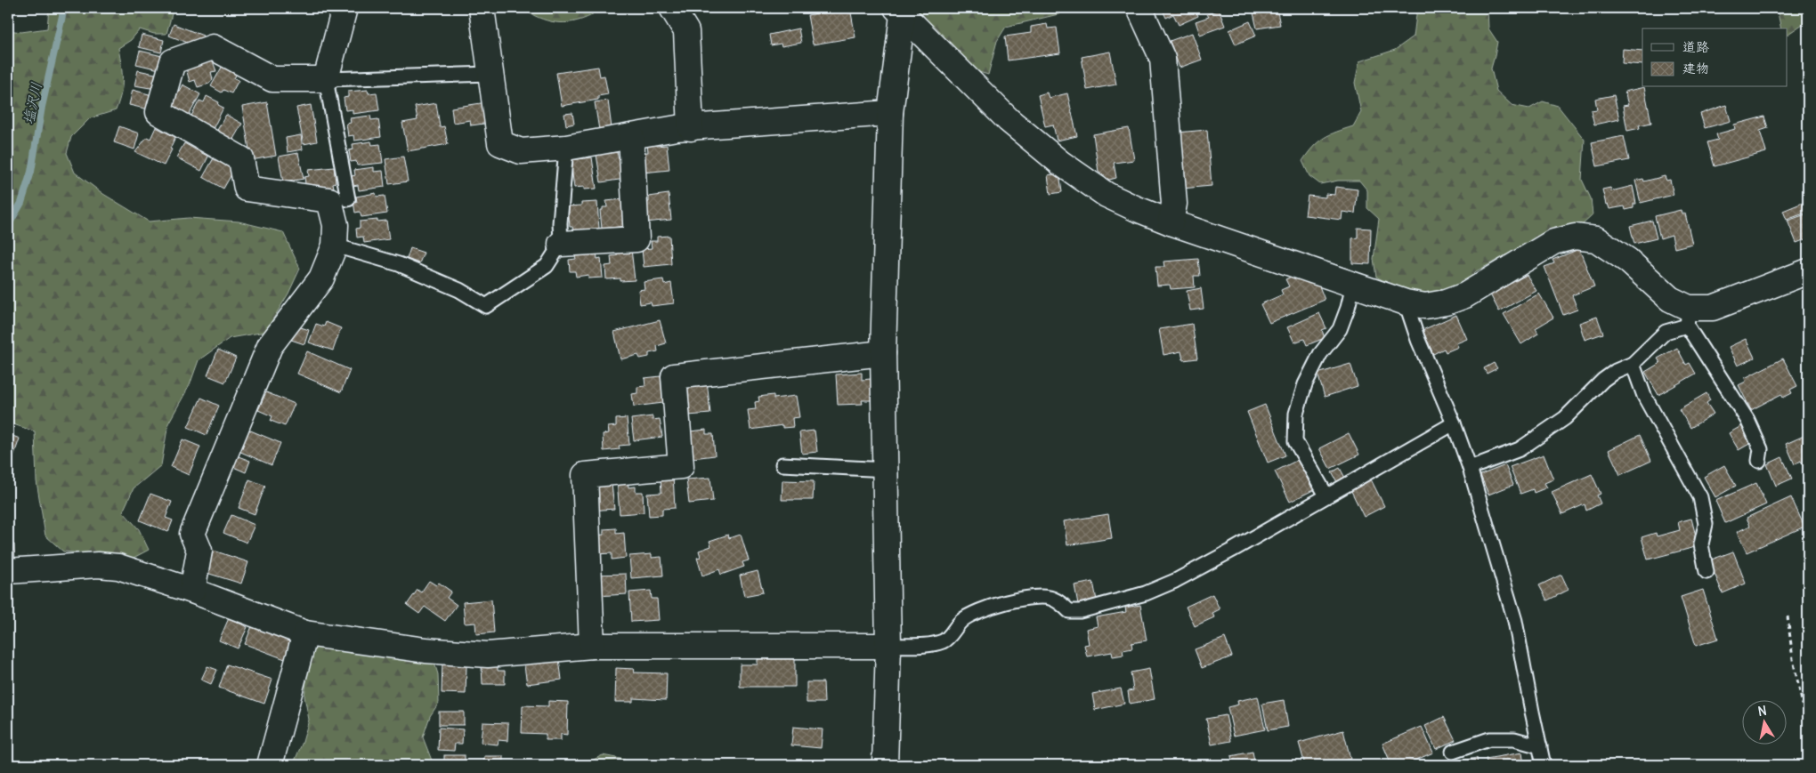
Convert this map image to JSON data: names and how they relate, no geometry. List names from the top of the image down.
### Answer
{
  "water": ["塩沢川"],
  "legend": ["道路", "建物"],
  "north": "top"
}
